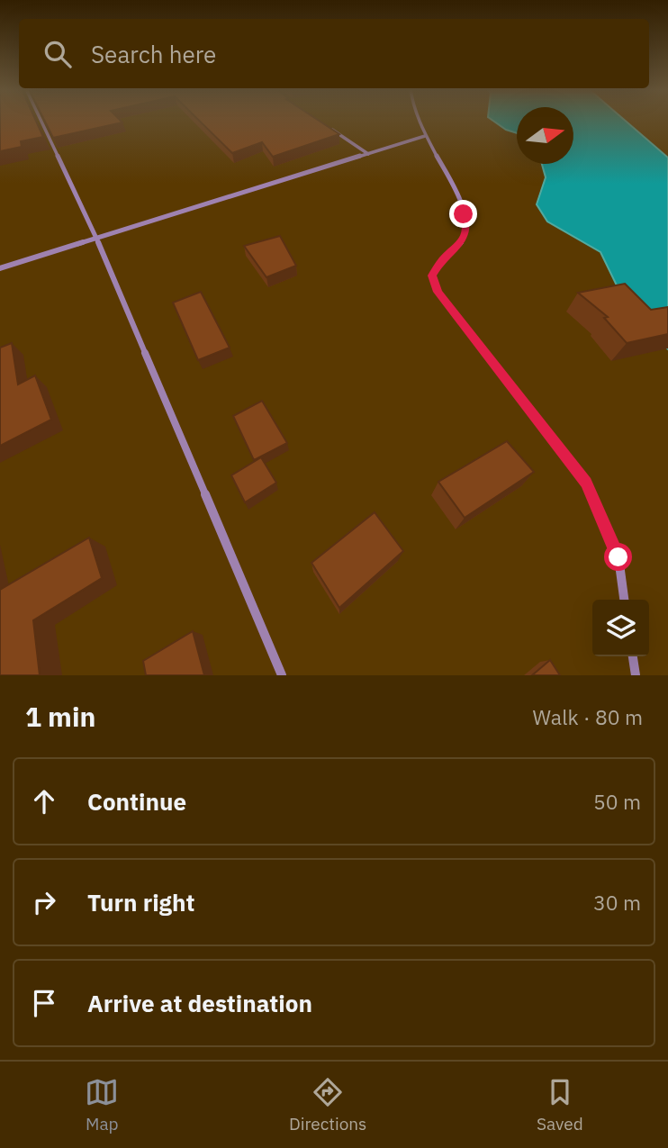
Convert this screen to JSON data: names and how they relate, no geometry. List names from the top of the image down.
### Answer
{
  "north": "right",
  "page": {
    "search": "Search here",
    "heading": ["1 min", "Walk · 80 m"],
    "list": [
      ["Continue", "50 m"],
      ["Turn right", "30 m"],
      "Arrive at destination"
    ],
    "nav": ["Map", "Directions", "Saved"]
  }
}
